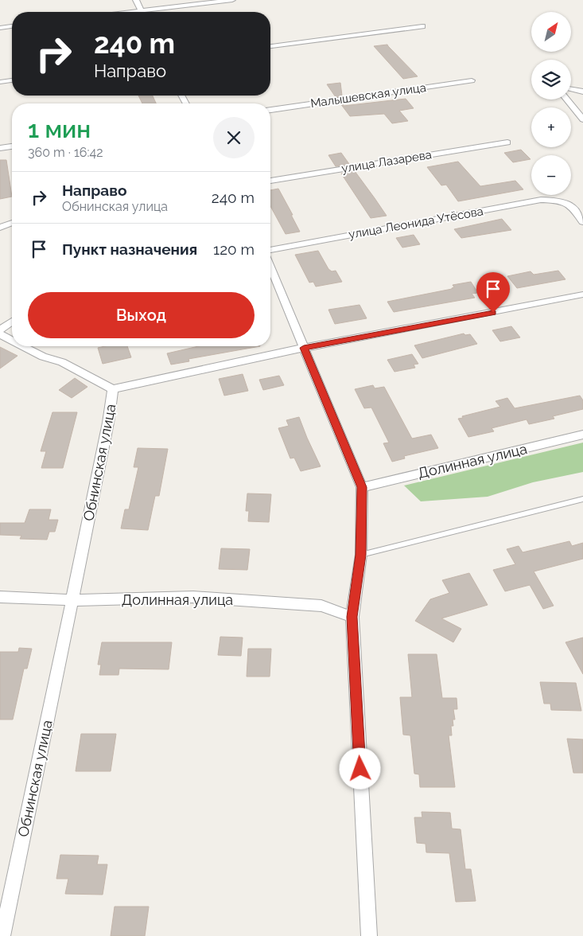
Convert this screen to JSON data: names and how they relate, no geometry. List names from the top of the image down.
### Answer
{
  "streets": {
    "street": [
      "Малышевская улица",
      "улица Лазарева",
      "улица Леонида Утёсова",
      "Долинная улица",
      "Обнинская улица"
    ]
  },
  "crossings": [
    ["Долинная улица", "Обнинская улица"]
  ],
  "north": "top right",
  "page": {
    "map_buttons": ["+", "−"],
    "turn": ["240 m", "Направо"],
    "heading": ["1 мин", "360 m · 16:42"],
    "list": [
      {
        "name": "Направо",
        "note": "Обнинская улица",
        "value": "240 m"
      },
      {
        "name": "Пункт назначения",
        "value": "120 m"
      }
    ],
    "buttons": "Выход"
  }
}
